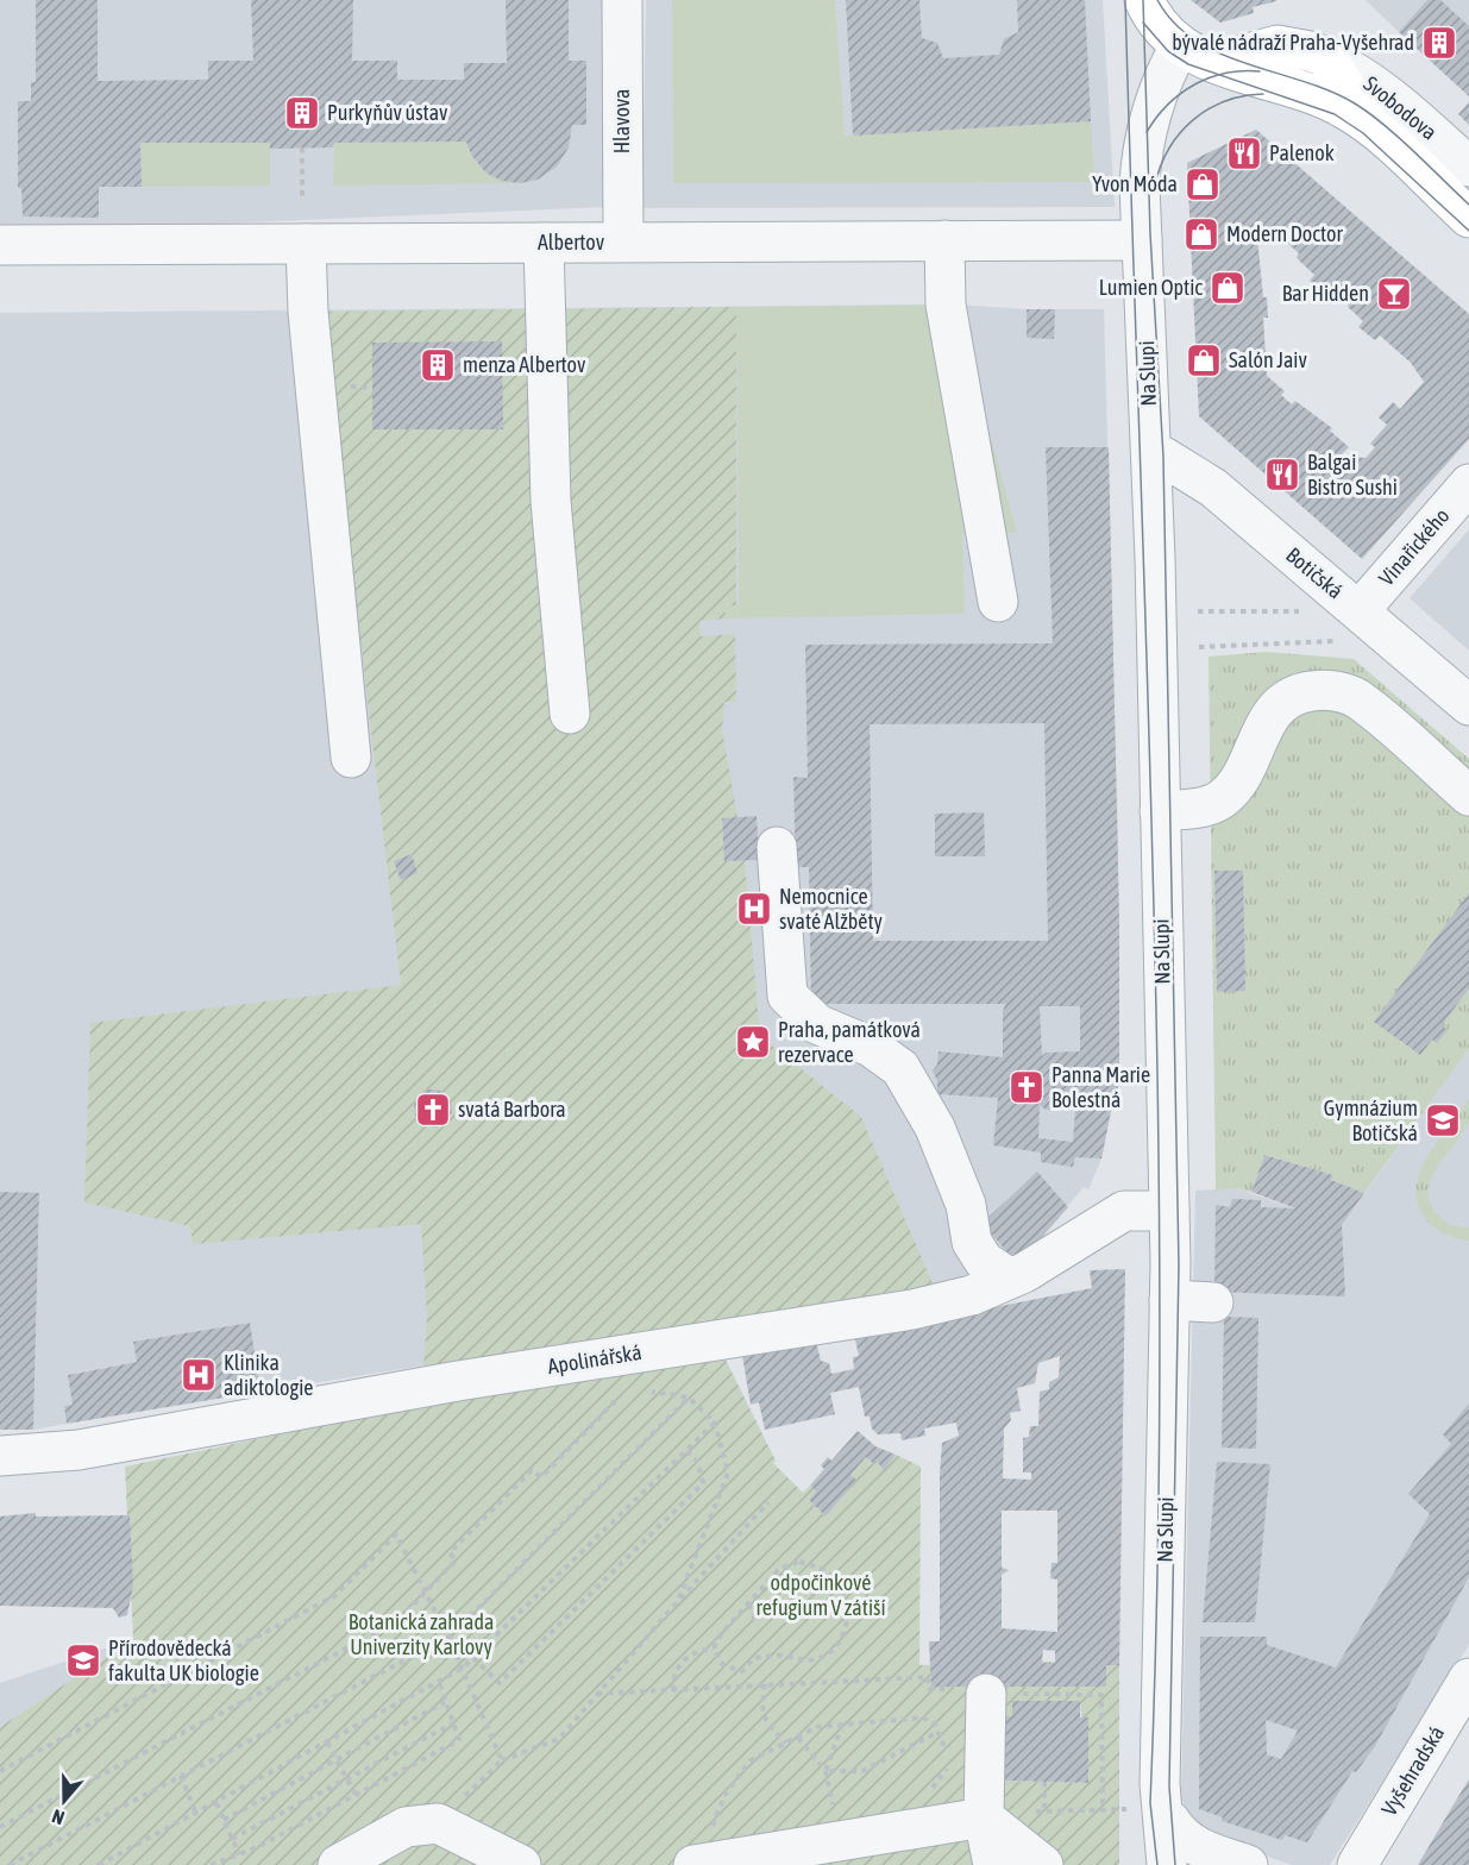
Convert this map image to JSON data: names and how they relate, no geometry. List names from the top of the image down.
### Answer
{
  "streets": {
    "main road": ["Svobodova"],
    "street": [
      "Hlavova",
      "Albertov",
      "Na Slupi",
      "Vinařického",
      "Botičská",
      "Apolinářská",
      "Vyšehradská"
    ]
  },
  "crossings": [
    ["Svobodova", "Na Slupi"],
    ["Hlavova", "Albertov"],
    ["Albertov", "Na Slupi"],
    ["Na Slupi", "Botičská"],
    ["Na Slupi", "Apolinářská"],
    ["Vinařického", "Botičská"]
  ],
  "parks": ["odpočinkové refugium V zátiší", "Botanická zahrada Univerzity Karlovy"],
  "places": {
    "building": ["bývalé nádraží Praha-Vyšehrad", "Purkyňův ústav", "menza Albertov"],
    "restaurant": ["Palenok", "Balgai Bistro Sushi"],
    "shop": [
      "Yvon Móda",
      "Modern Doctor",
      "Lumien Optic",
      "Salón Jaiv"
    ],
    "bar": ["Bar Hidden"],
    "hospital": ["Nemocnice svaté Alžběty", "Klinika adiktologie"],
    "place": ["Praha, památková rezervace"],
    "church": ["Panna Marie Bolestná", "svatá Barbora"],
    "school or university": ["Gymnázium Botičská", "Přírodovědecká fakulta UK biologie"]
  },
  "north": "bottom"
}
